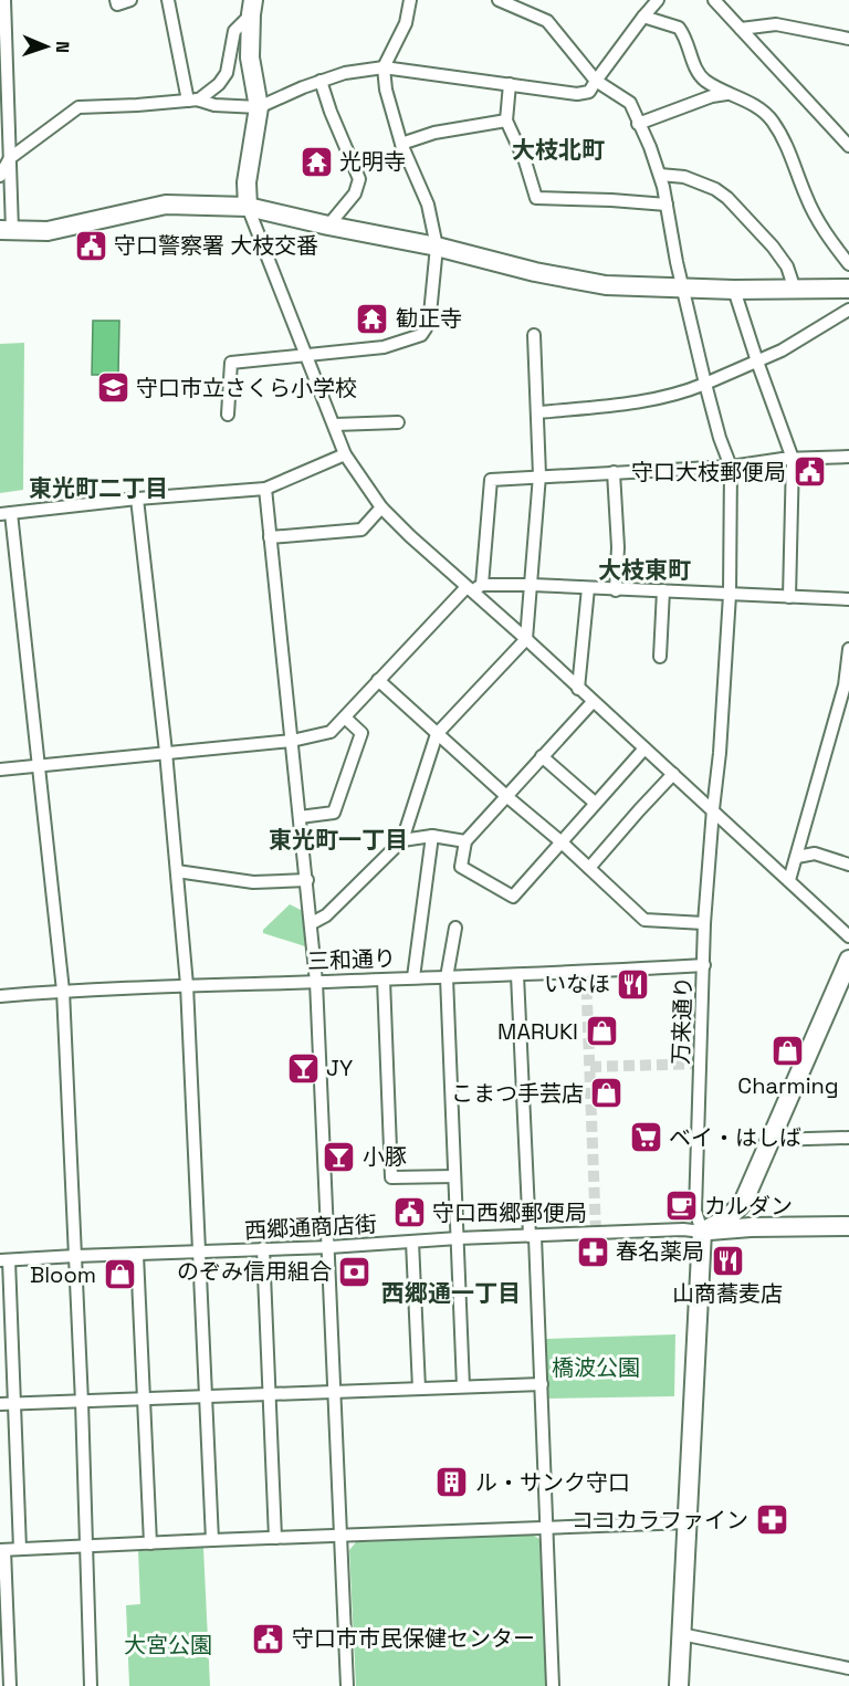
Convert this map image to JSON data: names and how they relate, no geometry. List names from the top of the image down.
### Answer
{
  "streets": {
    "street": ["三和通り", "万来通り", "西郷通商店街"]
  },
  "crossings": [
    ["三和通り", "万来通り"],
    ["万来通り", "西郷通商店街"]
  ],
  "districts": [
    "大枝北町",
    "東光町二丁目",
    "大枝東町",
    "東光町一丁目",
    "西郷通一丁目"
  ],
  "parks": ["橋波公園", "大宮公園"],
  "places": {
    "temple": ["光明寺", "勧正寺"],
    "public building": [
      "守口警察署 大枝交番",
      "守口大枝郵便局",
      "守口西郷郵便局",
      "守口市市民保健センター"
    ],
    "school or university": ["守口市立さくら小学校"],
    "restaurant": ["いなほ", "山商蕎麦店"],
    "shop": [
      "MARUKI",
      "Charming",
      "こまつ手芸店",
      "Bloom"
    ],
    "bar": ["JY", "小豚"],
    "supermarket": ["ベイ・はしば"],
    "cafe": ["カルダン"],
    "pharmacy": ["春名薬局", "ココカラファイン"],
    "bank": ["のぞみ信用組合"],
    "building": ["ル・サンク守口"]
  },
  "north": "right"
}
